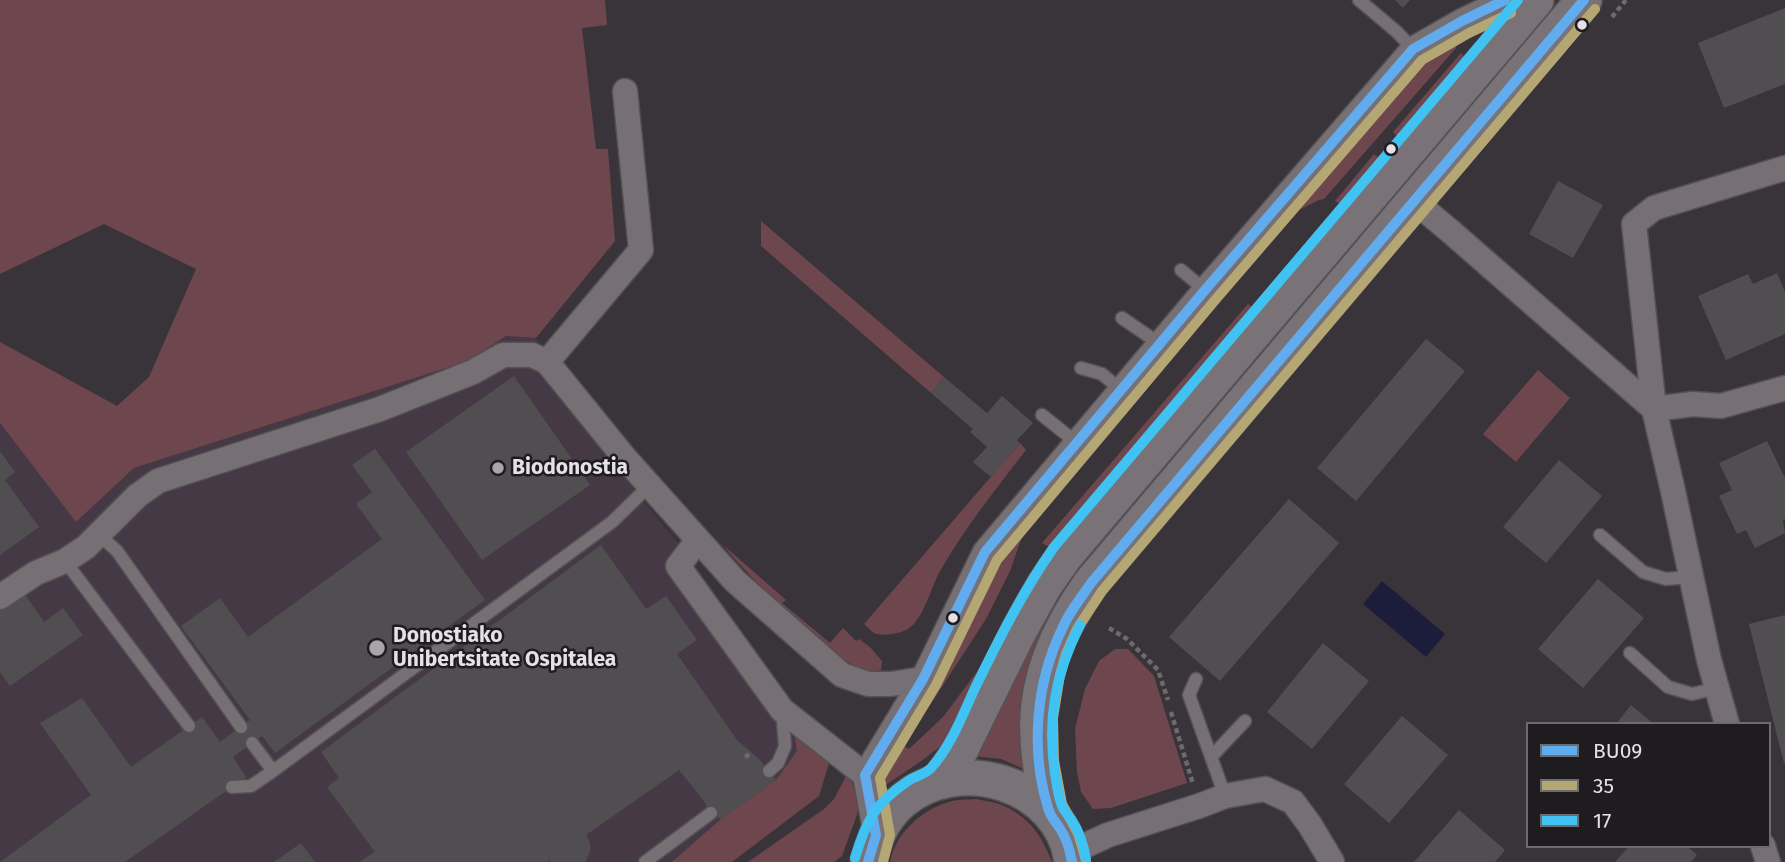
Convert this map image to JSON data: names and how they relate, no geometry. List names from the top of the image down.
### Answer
{
  "places": ["Biodonostia", "Donostiako Unibertsitate Ospitalea"],
  "lines": ["transit line BU09", "transit line 17", "transit line 35"],
  "legend": ["BU09", "35", "17"]
}
